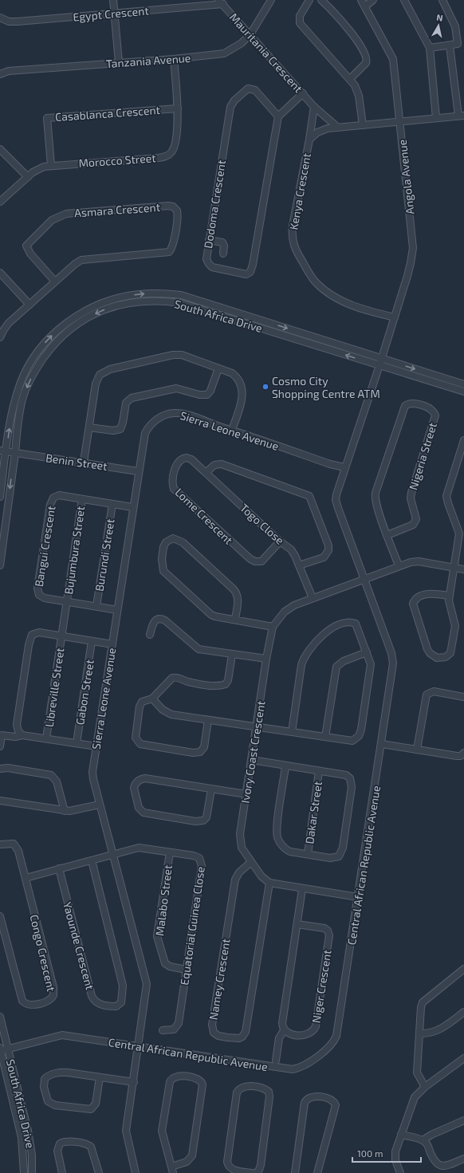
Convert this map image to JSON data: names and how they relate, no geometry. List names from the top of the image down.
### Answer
{
  "streets": {
    "street": [
      "Egypt Crescent",
      "Mauritania Crescent",
      "Tanzania Avenue",
      "Casablanca Crescent",
      "Morocco Street",
      "Angola Avenue",
      "Kenya Crescent",
      "Dodoma Crescent",
      "Asmara Crescent",
      "South Africa Drive",
      "Sierra Leone Avenue",
      "Nigeria Street",
      "Benin Street",
      "Lome Crescent",
      "Togo Close",
      "Bangui Crescent",
      "Bujumbura Street",
      "Burundi Street",
      "Libreville Street",
      "Gabon Street",
      "Ivory Coast Crescent",
      "Dakar Street",
      "Central African Republic Avenue",
      "Malabo Street",
      "Equatorial Guinea Close",
      "Yaounde Crescent",
      "Congo Crescent",
      "Namey Crescent",
      "Niger Crescent"
    ]
  },
  "crossings": [
    ["Egypt Crescent", "Mauritania Crescent"],
    ["Mauritania Crescent", "Tanzania Avenue"],
    ["Mauritania Crescent", "Kenya Crescent"],
    ["Tanzania Avenue", "Morocco Street"],
    ["Casablanca Crescent", "Morocco Street"],
    ["Angola Avenue", "Kenya Crescent"],
    ["Angola Avenue", "South Africa Drive"],
    ["Angola Avenue", "Central African Republic Avenue"],
    ["South Africa Drive", "Benin Street"],
    ["South Africa Drive", "Central African Republic Avenue"],
    ["Sierra Leone Avenue", "Benin Street"],
    ["Sierra Leone Avenue", "Bangui Crescent"],
    ["Sierra Leone Avenue", "Central African Republic Avenue"],
    ["Sierra Leone Avenue", "Equatorial Guinea Close"],
    ["Nigeria Street", "Ivory Coast Crescent"],
    ["Lome Crescent", "Togo Close"],
    ["Togo Close", "Ivory Coast Crescent"],
    ["Bangui Crescent", "Bujumbura Street"],
    ["Bangui Crescent", "Burundi Street"],
    ["Bujumbura Street", "Libreville Street"],
    ["Ivory Coast Crescent", "Central African Republic Avenue"],
    ["Ivory Coast Crescent", "Namey Crescent"],
    ["Malabo Street", "Equatorial Guinea Close"],
    ["Equatorial Guinea Close", "Yaounde Crescent"],
    ["Equatorial Guinea Close", "Congo Crescent"]
  ],
  "places": ["Cosmo City Shopping Centre ATM"],
  "scale_bar": "100 m",
  "north": "top"
}
